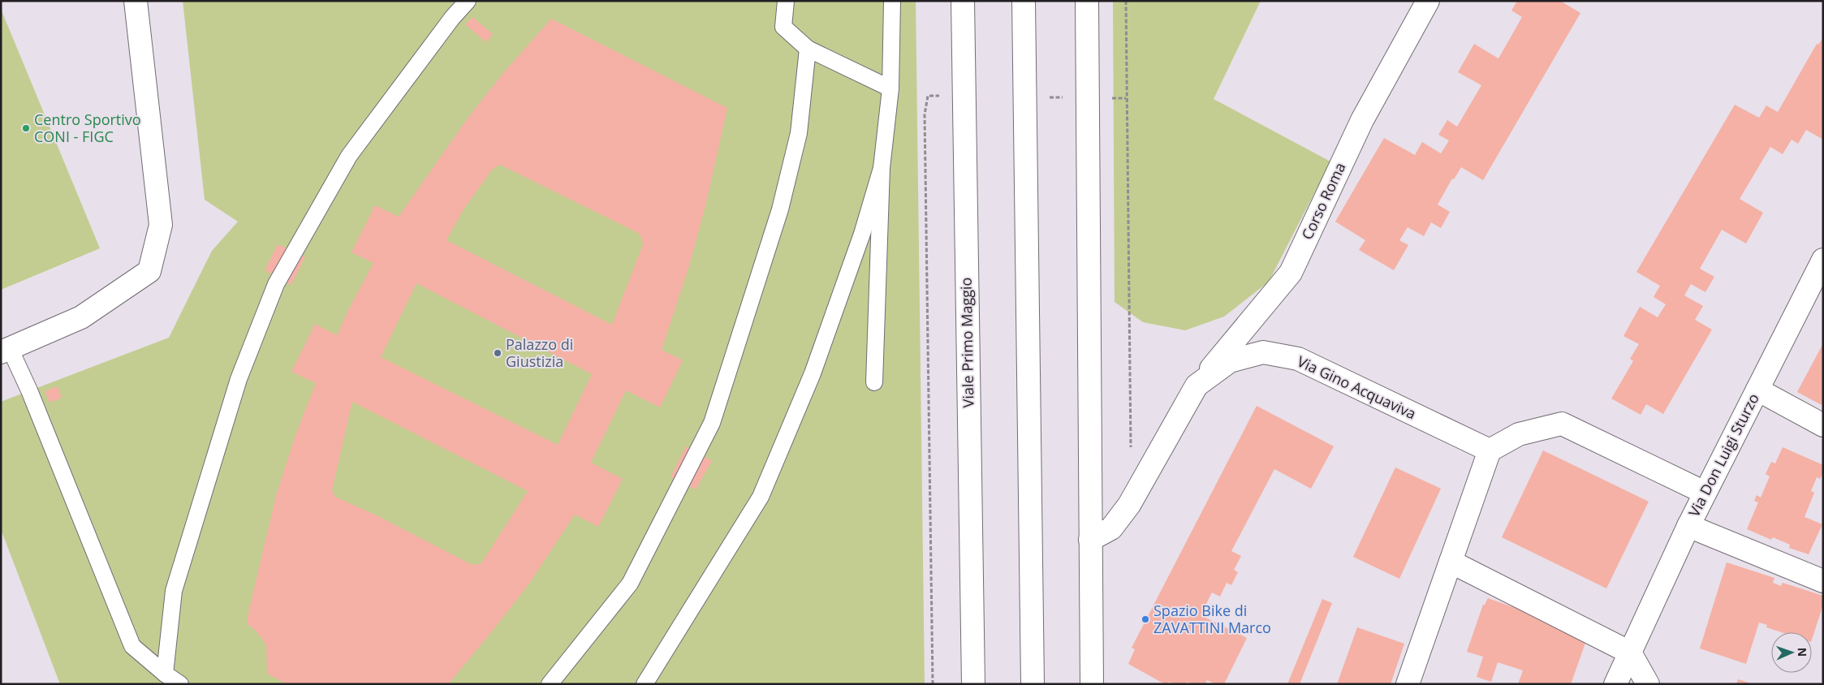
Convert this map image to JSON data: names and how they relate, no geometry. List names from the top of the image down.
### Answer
{
  "streets": {
    "street": [
      "Corso Roma",
      "Viale Primo Maggio",
      "Via Gino Acquaviva",
      "Via Don Luigi Sturzo"
    ]
  },
  "crossings": [
    ["Corso Roma", "Via Gino Acquaviva"]
  ],
  "places": ["Centro Sportivo CONI - FIGC", "Palazzo di Giustizia", "Spazio Bike di ZAVATTINI Marco"],
  "north": "right"
}
